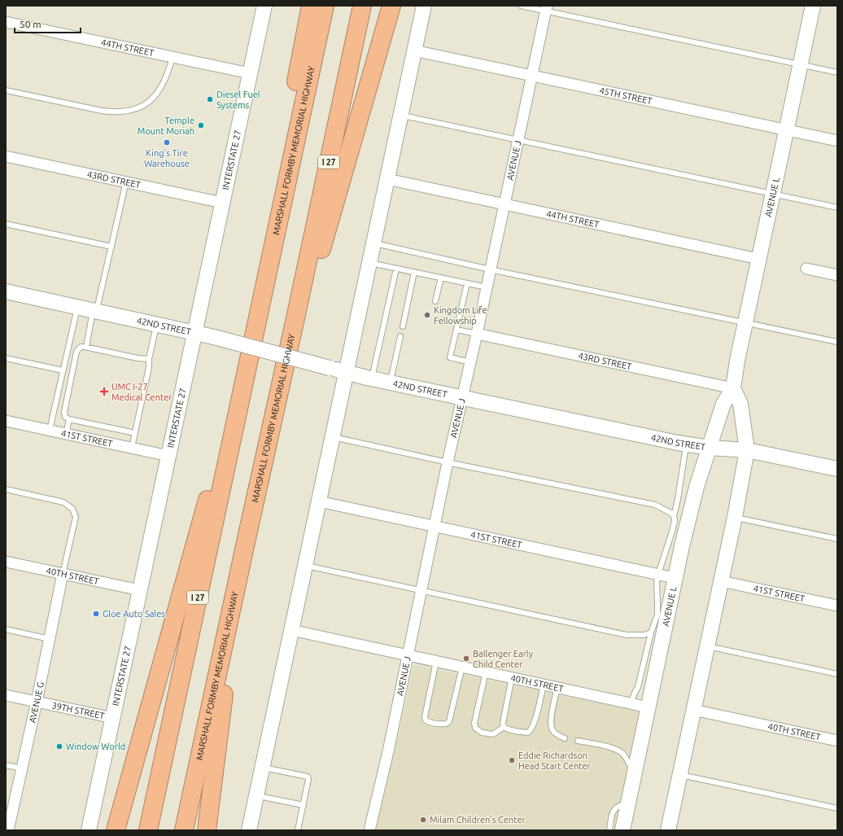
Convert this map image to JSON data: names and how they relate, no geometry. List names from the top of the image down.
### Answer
{
  "streets": {
    "highway": ["MARSHALL FORMBY MEMORIAL HIGHWAY", "I 27"],
    "street": [
      "44TH STREET",
      "45TH STREET",
      "INTERSTATE 27",
      "AVENUE J",
      "43RD STREET",
      "AVENUE L",
      "42ND STREET",
      "41ST STREET",
      "40TH STREET",
      "AVENUE G",
      "39TH STREET"
    ]
  },
  "crossings": [
    ["44TH STREET", "INTERSTATE 27"],
    ["44TH STREET", "AVENUE J"],
    ["44TH STREET", "AVENUE L"],
    ["45TH STREET", "AVENUE J"],
    ["45TH STREET", "AVENUE L"],
    ["INTERSTATE 27", "43RD STREET"],
    ["INTERSTATE 27", "42ND STREET"],
    ["INTERSTATE 27", "41ST STREET"],
    ["INTERSTATE 27", "40TH STREET"],
    ["INTERSTATE 27", "39TH STREET"],
    ["AVENUE J", "43RD STREET"],
    ["AVENUE J", "42ND STREET"],
    ["AVENUE J", "41ST STREET"],
    ["AVENUE J", "40TH STREET"],
    ["43RD STREET", "AVENUE L"],
    ["AVENUE L", "42ND STREET"],
    ["AVENUE L", "41ST STREET"],
    ["AVENUE L", "40TH STREET"],
    ["40TH STREET", "AVENUE G"],
    ["AVENUE G", "39TH STREET"]
  ],
  "places": {
    "other": [
      "Diesel Fuel Systems",
      "Temple Mount Moriah",
      "King's Tire Warehouse",
      "Kingdom Life Fellowship",
      "Gloe Auto Sales",
      "Ballenger Early Child Center",
      "Window World",
      "Eddie Richardson Head Start Center",
      "Milam Children's Center"
    ],
    "health": ["UMC I-27 Medical Center"]
  },
  "scale_bar": "50 m"
}
